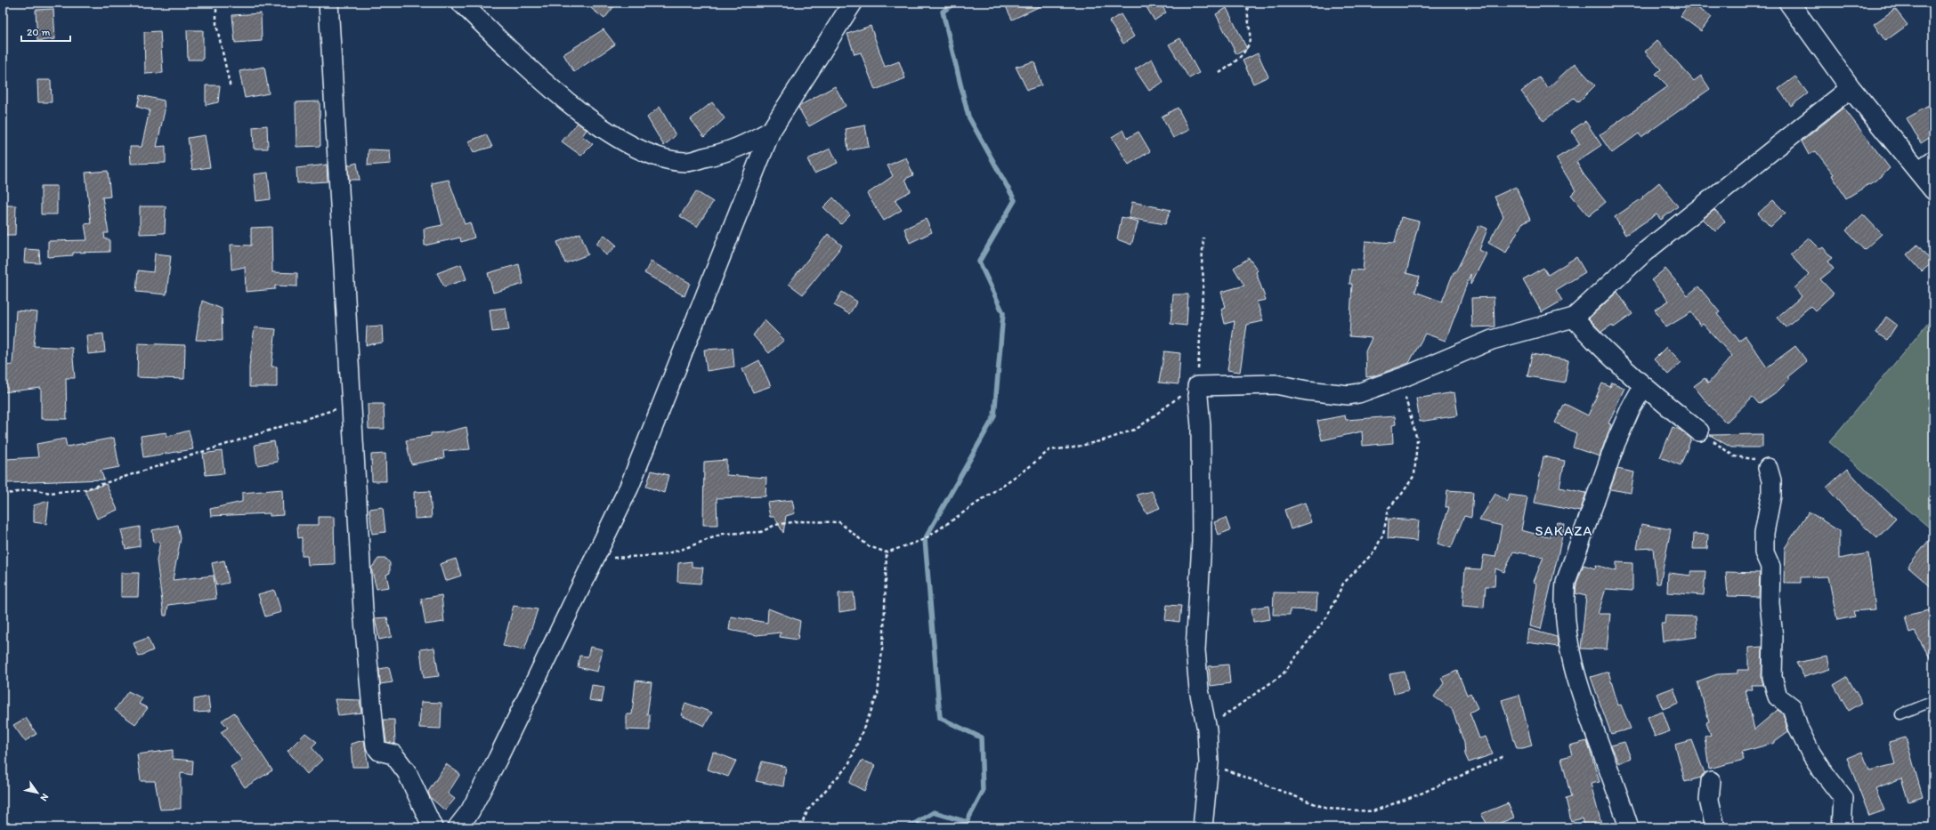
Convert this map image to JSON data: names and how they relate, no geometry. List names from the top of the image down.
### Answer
{
  "districts": ["SAKAZA"],
  "scale_bar": "20 m",
  "north": "bottom right"
}
